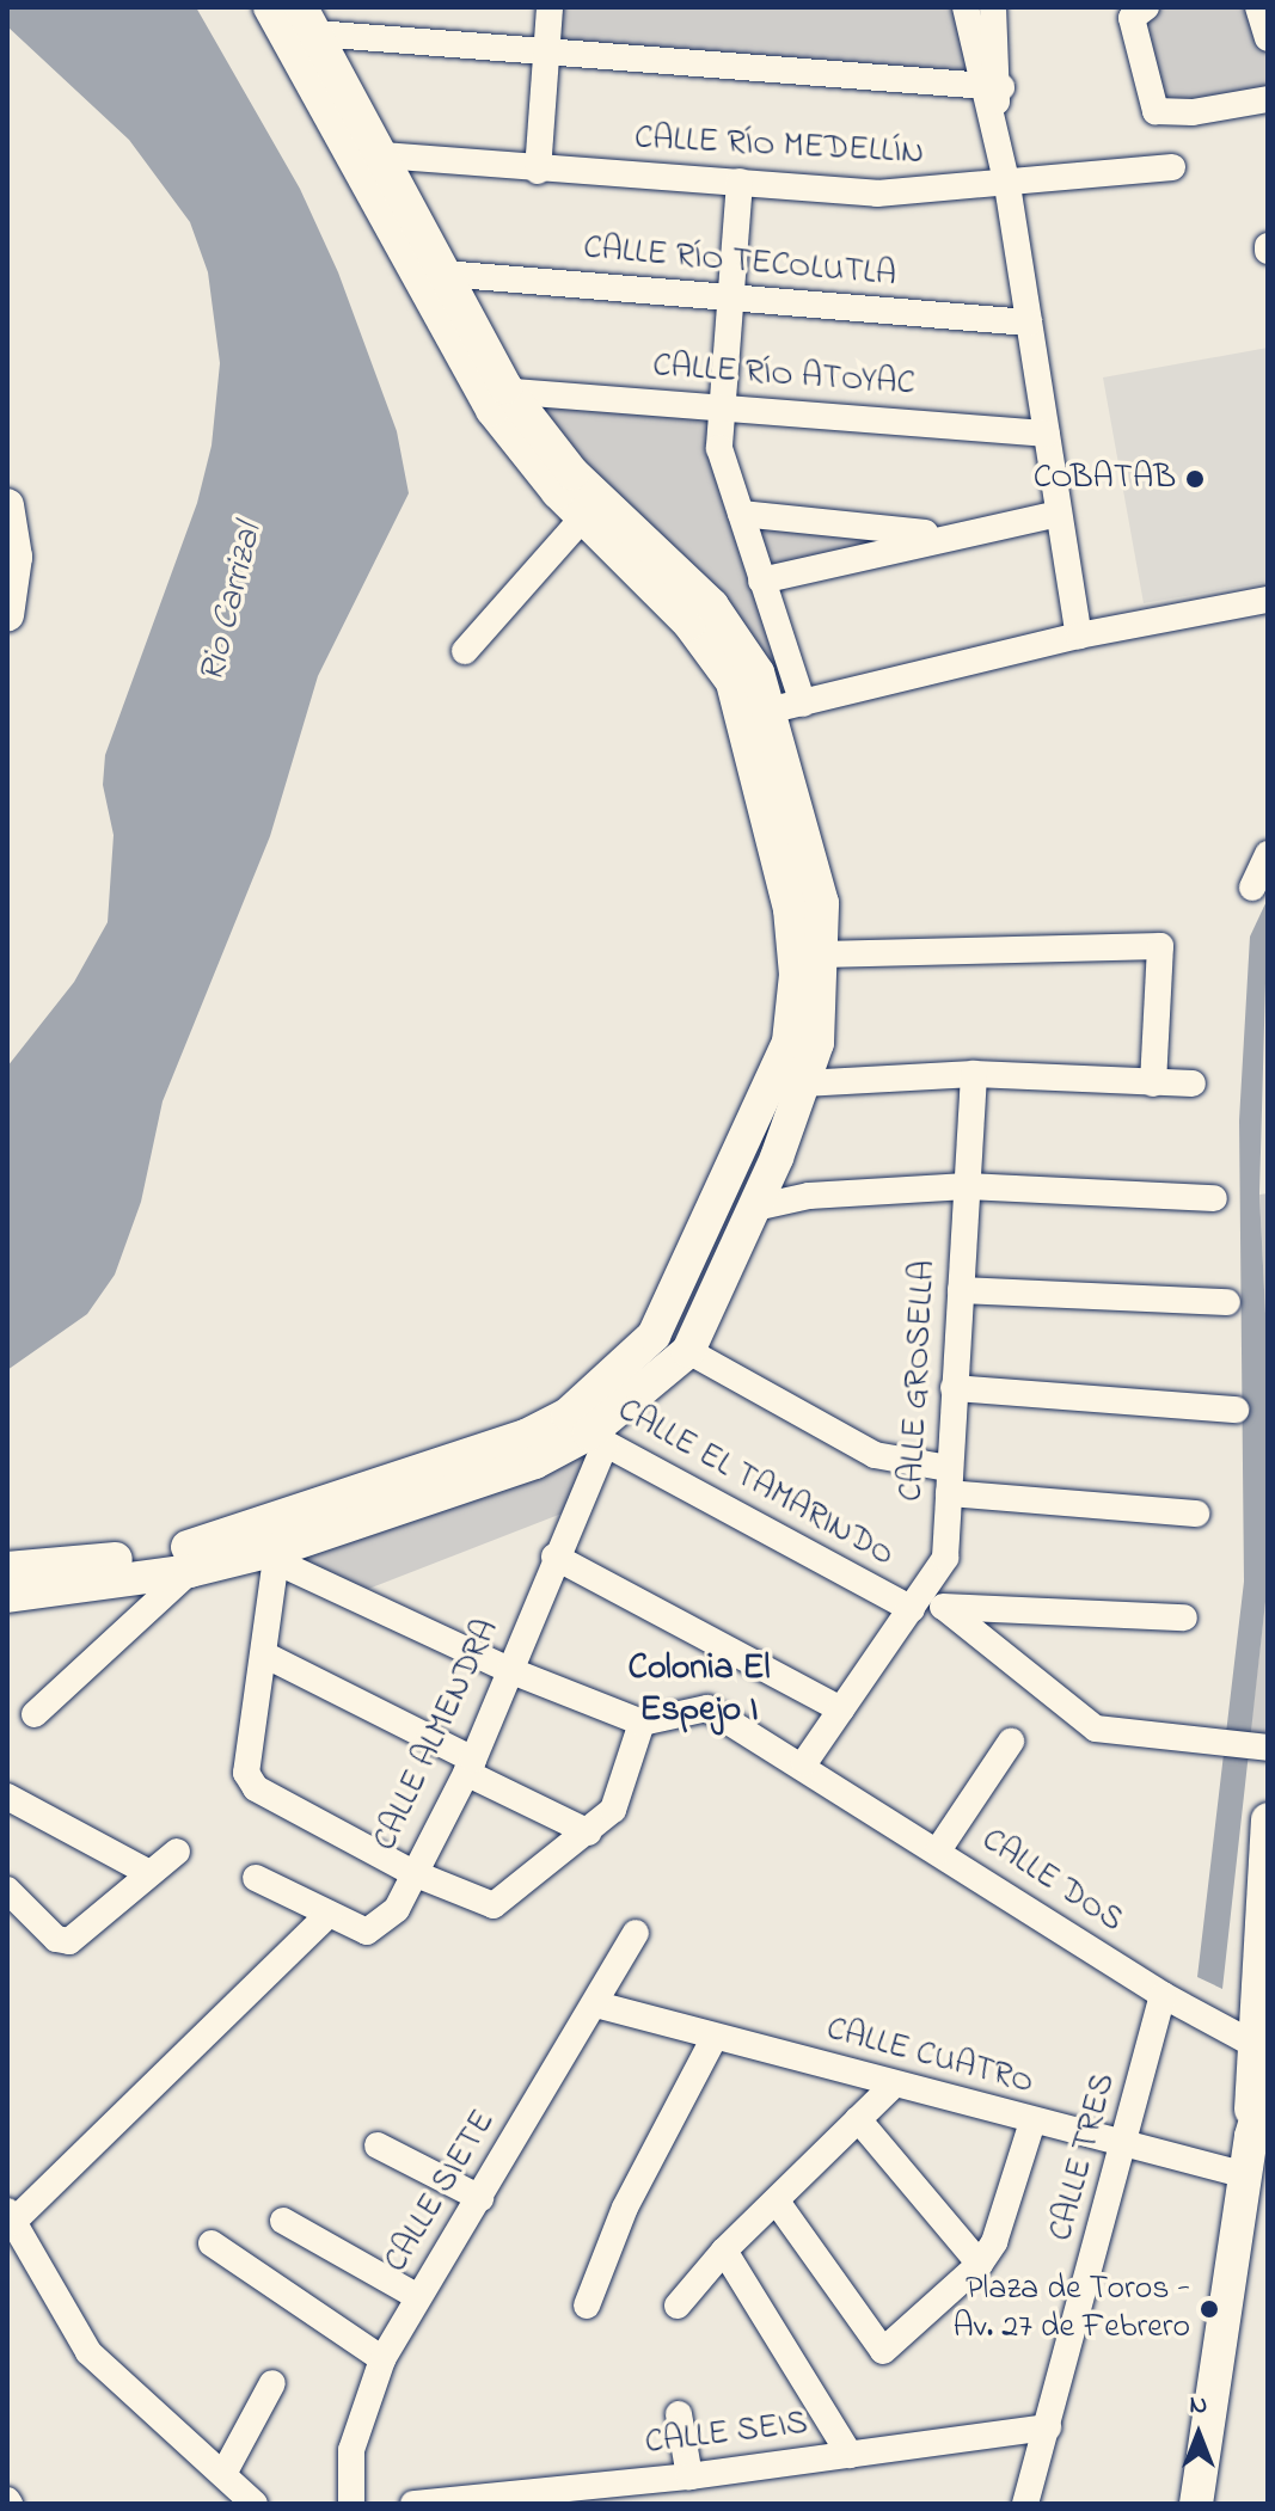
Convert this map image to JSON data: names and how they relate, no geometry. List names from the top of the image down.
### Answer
{
  "streets": {
    "street": [
      "CALLE RÍO MEDELLÍN",
      "CALLE RÍO TECOLUTLA",
      "CALLE RÍO ATOYAC",
      "CALLE GROSELLA",
      "CALLE EL TAMARINDO",
      "CALLE ALMENDRA",
      "CALLE DOS",
      "CALLE CUATRO",
      "CALLE TRES",
      "CALLE SIETE",
      "CALLE SEIS"
    ]
  },
  "crossings": [
    ["CALLE GROSELLA", "CALLE EL TAMARINDO"],
    ["CALLE GROSELLA", "CALLE DOS"],
    ["CALLE EL TAMARINDO", "CALLE ALMENDRA"],
    ["CALLE DOS", "CALLE TRES"],
    ["CALLE CUATRO", "CALLE TRES"],
    ["CALLE CUATRO", "CALLE SIETE"],
    ["CALLE TRES", "CALLE SEIS"]
  ],
  "districts": ["Colonia El Espejo I"],
  "water": ["Rio Carrizal"],
  "places": ["COBATAB", "Plaza de Toros - Av. 27 de Febrero"],
  "north": "top"
}
